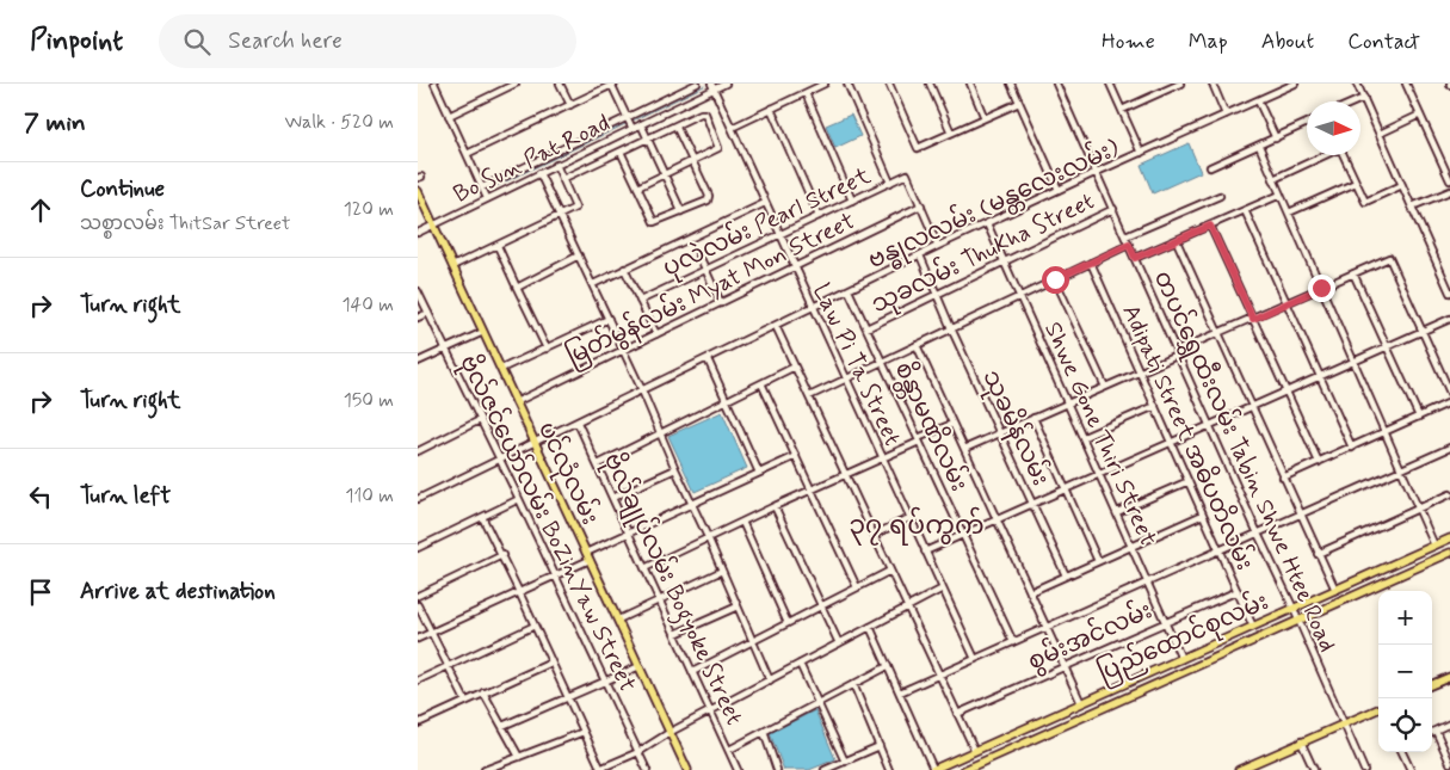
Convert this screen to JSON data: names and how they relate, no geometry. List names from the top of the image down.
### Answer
{
  "streets": {
    "main road": ["ပင်လုံလမ်း", "ပြည်ထောင်စုလမ်း"],
    "street": [
      "Bo Sun Pat Road",
      "ဗန္ဓုလလမ်း (မန္တလေးလမ်း)",
      "ပုလဲလမ်း Pearl Street",
      "သုခလမ်း ThuKha Street",
      "မြတ်မွန်လမ်း Myat Mon Street",
      "Law Pi Ta Street",
      "စိန္တာမဏိလမ်း",
      "သုခမိန်လမ်း",
      "Shwe Gone Thiri Street",
      "Adipati Street အဓိပတိလမ်း",
      "တပင်ရွှေထီးလမ်း Tabin Shwe Htee Road",
      "ဗိုလ်ဇင်ယော်လမ်း BoZinYaw Street",
      "ဗိုလ်ချုပ်လမ်း Bogyoke Street",
      "စွမ်းအင်လမ်း"
    ]
  },
  "crossings": [
    ["Bo Sun Pat Road", "Law Pi Ta Street"],
    ["Bo Sun Pat Road", "ပင်လုံလမ်း"],
    ["ဗန္ဓုလလမ်း (မန္တလေးလမ်း)", "Law Pi Ta Street"],
    ["ဗန္ဓုလလမ်း (မန္တလေးလမ်း)", "စိန္တာမဏိလမ်း"],
    ["ဗန္ဓုလလမ်း (မန္တလေးလမ်း)", "သုခမိန်လမ်း"],
    ["ဗန္ဓုလလမ်း (မန္တလေးလမ်း)", "Shwe Gone Thiri Street"],
    ["ဗန္ဓုလလမ်း (မန္တလေးလမ်း)", "တပင်ရွှေထီးလမ်း Tabin Shwe Htee Road"],
    ["ဗန္ဓုလလမ်း (မန္တလေးလမ်း)", "ပင်လုံလမ်း"],
    ["ဗန္ဓုလလမ်း (မန္တလေးလမ်း)", "ဗိုလ်ဇင်ယော်လမ်း BoZinYaw Street"],
    ["ဗန္ဓုလလမ်း (မန္တလေးလမ်း)", "ဗိုလ်ချုပ်လမ်း Bogyoke Street"],
    ["ပုလဲလမ်း Pearl Street", "မြတ်မွန်လမ်း Myat Mon Street"],
    ["ပုလဲလမ်း Pearl Street", "Law Pi Ta Street"],
    ["သုခလမ်း ThuKha Street", "စိန္တာမဏိလမ်း"],
    ["သုခလမ်း ThuKha Street", "သုခမိန်လမ်း"],
    ["သုခလမ်း ThuKha Street", "Shwe Gone Thiri Street"],
    ["သုခလမ်း ThuKha Street", "တပင်ရွှေထီးလမ်း Tabin Shwe Htee Road"],
    ["မြတ်မွန်လမ်း Myat Mon Street", "Law Pi Ta Street"],
    ["မြတ်မွန်လမ်း Myat Mon Street", "ပင်လုံလမ်း"],
    ["Shwe Gone Thiri Street", "စွမ်းအင်လမ်း"],
    ["Shwe Gone Thiri Street", "ပြည်ထောင်စုလမ်း"],
    ["Adipati Street အဓိပတိလမ်း", "စွမ်းအင်လမ်း"],
    ["Adipati Street အဓိပတိလမ်း", "ပြည်ထောင်စုလမ်း"],
    ["တပင်ရွှေထီးလမ်း Tabin Shwe Htee Road", "ပြည်ထောင်စုလမ်း"]
  ],
  "districts": ["၃၇ ရပ်ကွက်"],
  "north": "right",
  "page": {
    "header": "Pinpoint",
    "search": "Search here",
    "nav": [
      "Home",
      "Map",
      "About",
      "Contact"
    ],
    "heading": ["7 min", "Walk · 520 m"],
    "list": [
      ["Continue", "သစ္စာလမ်း ThitSar Street", "120 m"],
      ["Turn right", "140 m"],
      ["Turn right", "150 m"],
      ["Turn left", "110 m"],
      "Arrive at destination"
    ],
    "map_buttons": ["+", "−"]
  }
}
